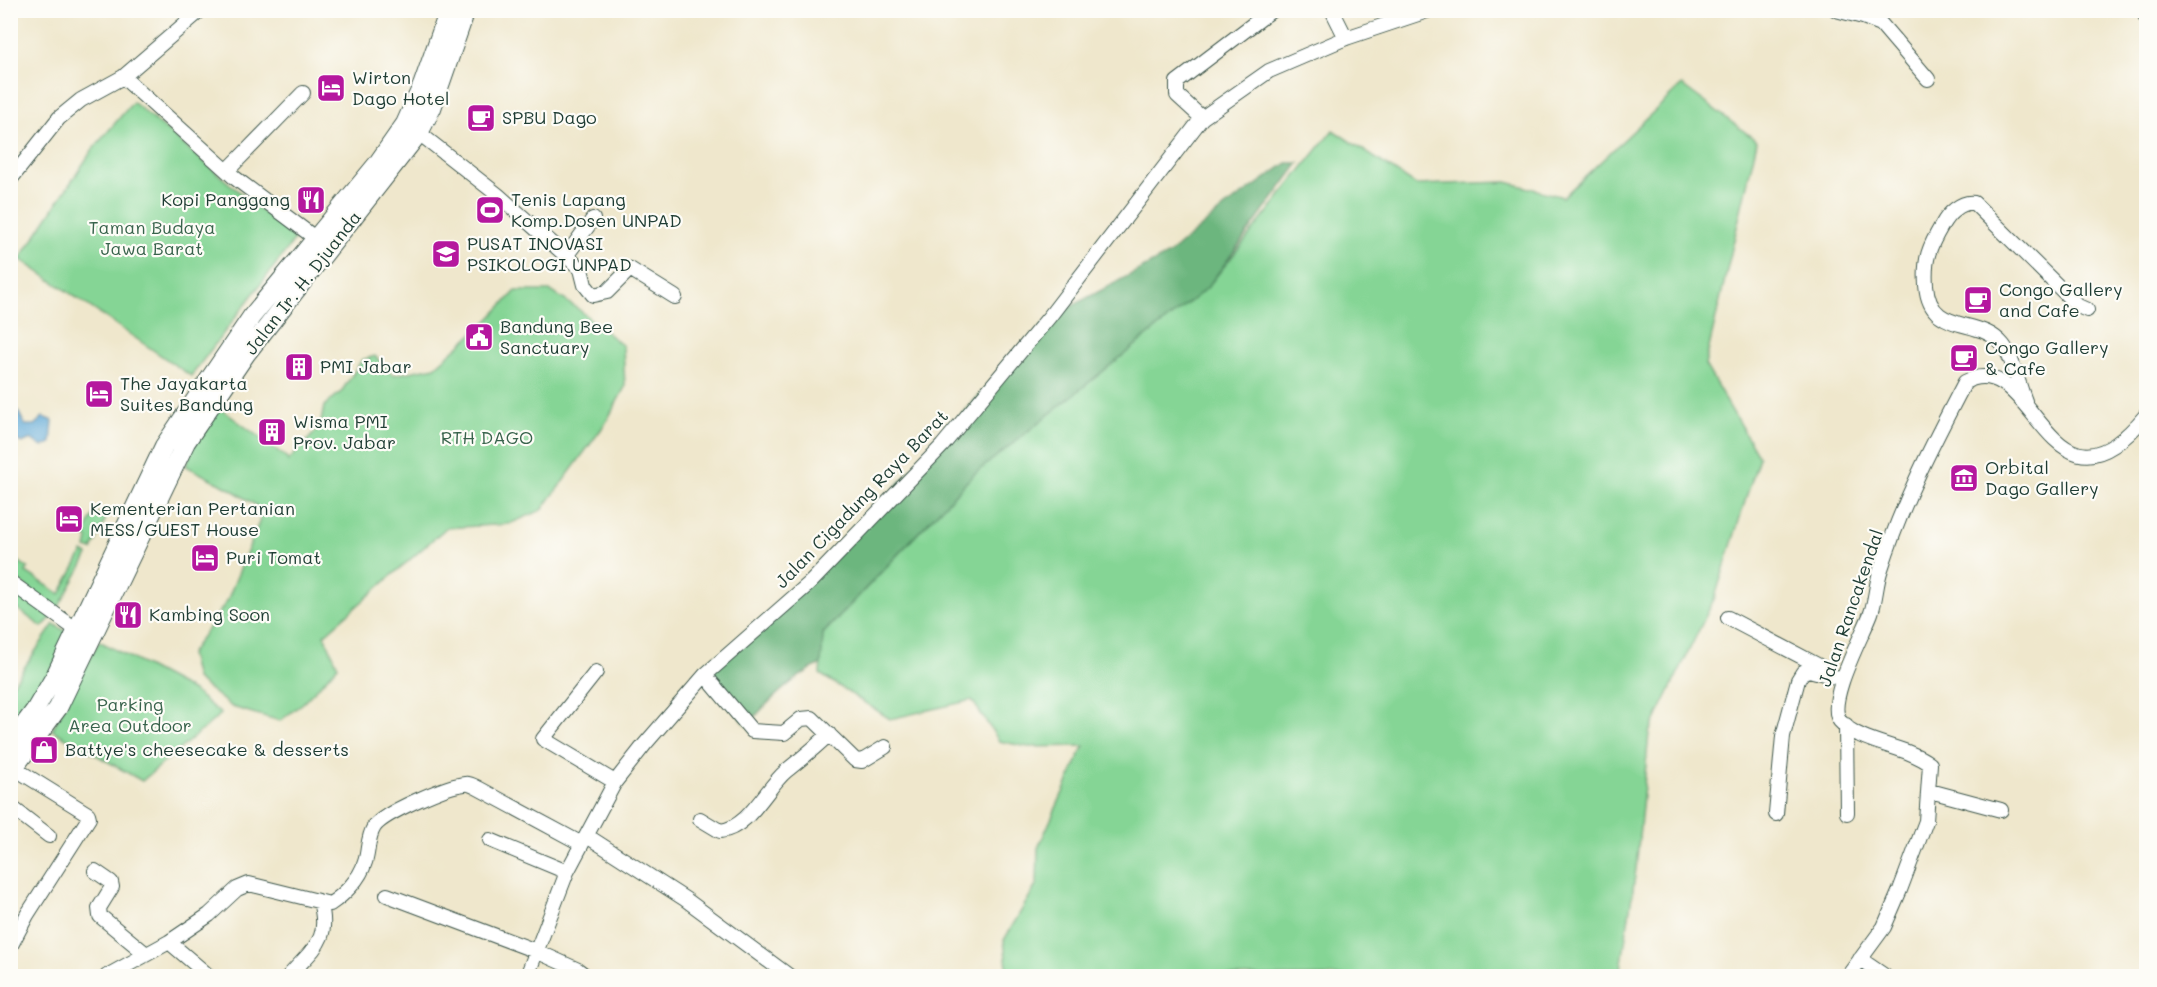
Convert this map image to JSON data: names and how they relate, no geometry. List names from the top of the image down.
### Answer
{
  "streets": {
    "main road": ["Jalan Ir. H. Djuanda"],
    "street": ["Jalan Cigadung Raya Barat", "Jalan Rancakendal"]
  },
  "parks": ["Taman Budaya Jawa Barat", "RTH DAGO", "Parking Area Outdoor"],
  "places": {
    "hotel": [
      "Wirton Dago Hotel",
      "The Jayakarta Suites Bandung",
      "Kementerian Pertanian MESS/GUEST House",
      "Puri Tomat"
    ],
    "cafe": ["SPBU Dago", "Congo Gallery and Cafe", "Congo Gallery & Cafe"],
    "restaurant": ["Kopi Panggang", "Kambing Soon"],
    "sports": ["Tenis Lapang Komp.Dosen UNPAD"],
    "school or university": ["PUSAT INOVASI PSIKOLOGI UNPAD"],
    "public building": ["Bandung Bee Sanctuary"],
    "building": ["PMI Jabar", "Wisma PMI Prov. Jabar"],
    "museum": ["Orbital Dago Gallery"],
    "shop": ["Battye's cheesecake & desserts"]
  }
}
